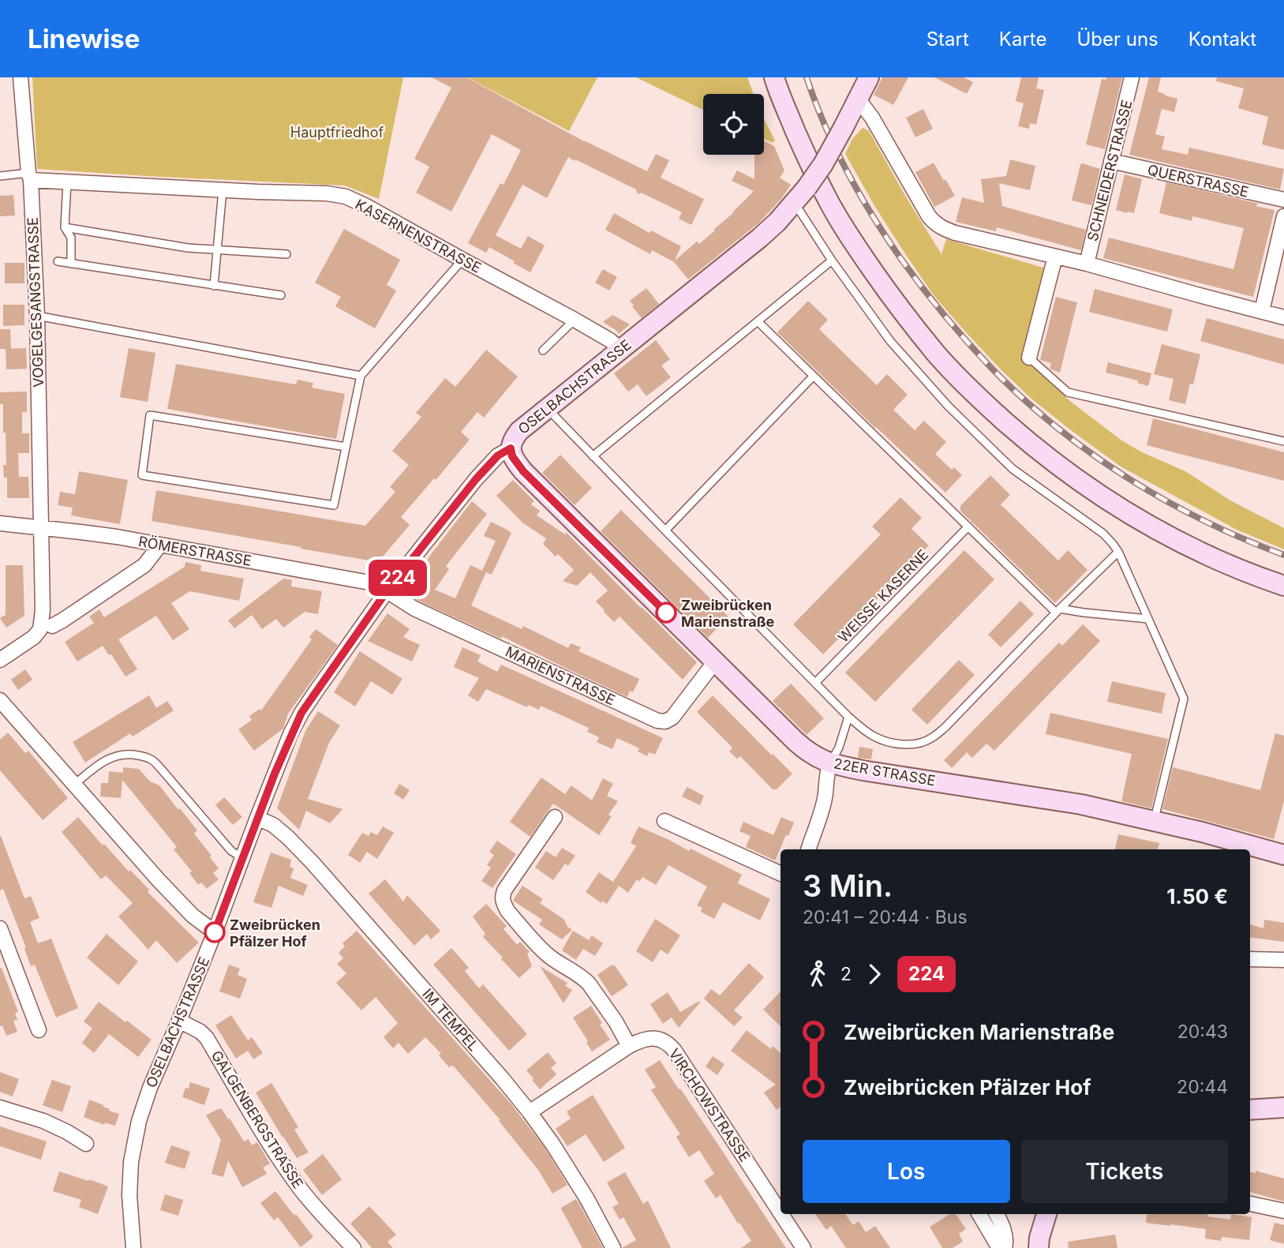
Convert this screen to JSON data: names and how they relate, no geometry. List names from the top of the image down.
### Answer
{
  "streets": {
    "street": [
      "SCHNEIDERSTRASSE",
      "QUERSTRASSE",
      "KASERNENSTRASSE",
      "VOGELGESANGSTRASSE",
      "OSELBACHSTRASSE",
      "RÖMERSTRASSE",
      "MARIENSTRASSE",
      "22ER STRASSE",
      "IM TEMPEL",
      "VIRCHOWSTRASSE",
      "GALGENBERGSTRASSE"
    ],
    "lane": ["WEISSE KASERNE"]
  },
  "crossings": [
    ["SCHNEIDERSTRASSE", "QUERSTRASSE"],
    ["KASERNENSTRASSE", "VOGELGESANGSTRASSE"],
    ["KASERNENSTRASSE", "OSELBACHSTRASSE"],
    ["VOGELGESANGSTRASSE", "RÖMERSTRASSE"],
    ["OSELBACHSTRASSE", "RÖMERSTRASSE"],
    ["OSELBACHSTRASSE", "MARIENSTRASSE"],
    ["OSELBACHSTRASSE", "22ER STRASSE"],
    ["OSELBACHSTRASSE", "IM TEMPEL"],
    ["OSELBACHSTRASSE", "GALGENBERGSTRASSE"],
    ["RÖMERSTRASSE", "MARIENSTRASSE"],
    ["MARIENSTRASSE", "22ER STRASSE"],
    ["IM TEMPEL", "VIRCHOWSTRASSE"]
  ],
  "parks": ["Hauptfriedhof"],
  "places": ["Zweibrücken Marienstraße", "Zweibrücken Pfälzer Hof"],
  "lines": ["bus line 224"],
  "page": {
    "header": "Linewise",
    "nav": [
      "Start",
      "Karte",
      "Über uns",
      "Kontakt"
    ],
    "on_map": "224",
    "heading": ["3 Min.", "20:41 – 20:44 · Bus", "1.50 €"],
    "legs": ["2", "224"],
    "list": [
      {
        "name": "Zweibrücken Marienstraße",
        "value": "20:43"
      },
      {
        "name": "Zweibrücken Pfälzer Hof",
        "value": "20:44"
      }
    ],
    "buttons": ["Los", "Tickets"]
  }
}
